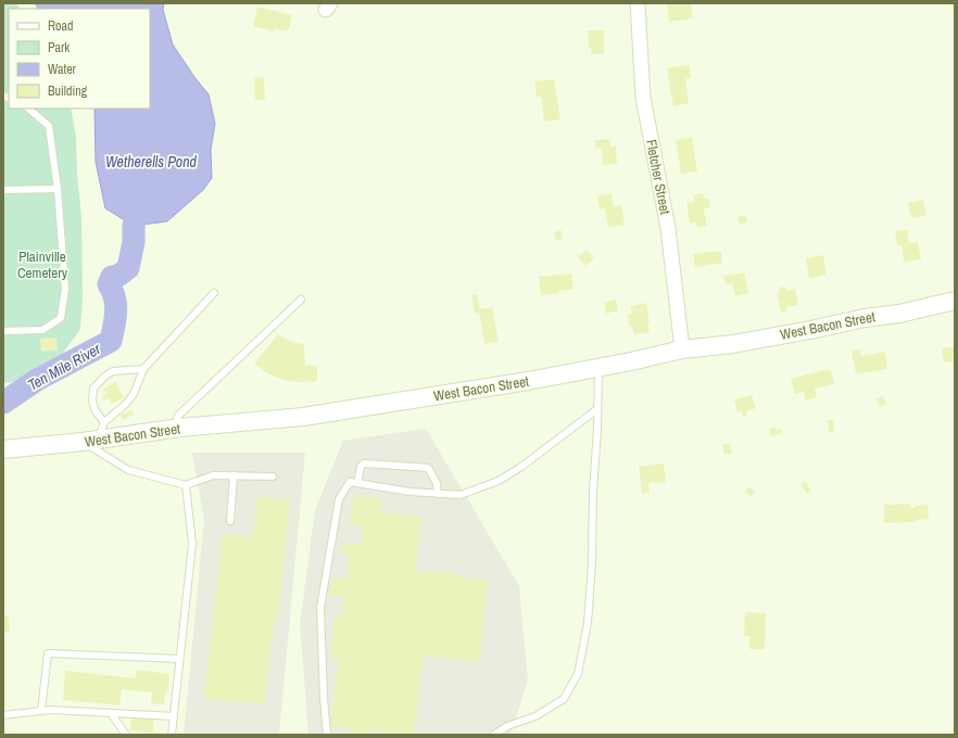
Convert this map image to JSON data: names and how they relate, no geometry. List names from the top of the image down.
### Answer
{
  "streets": {
    "street": ["Fletcher Street", "West Bacon Street"]
  },
  "crossings": [
    ["Fletcher Street", "West Bacon Street"]
  ],
  "water": ["Wetherells Pond", "Ten Mile River"],
  "parks": ["Plainville Cemetery"],
  "legend": [
    "Road",
    "Park",
    "Water",
    "Building"
  ]
}
